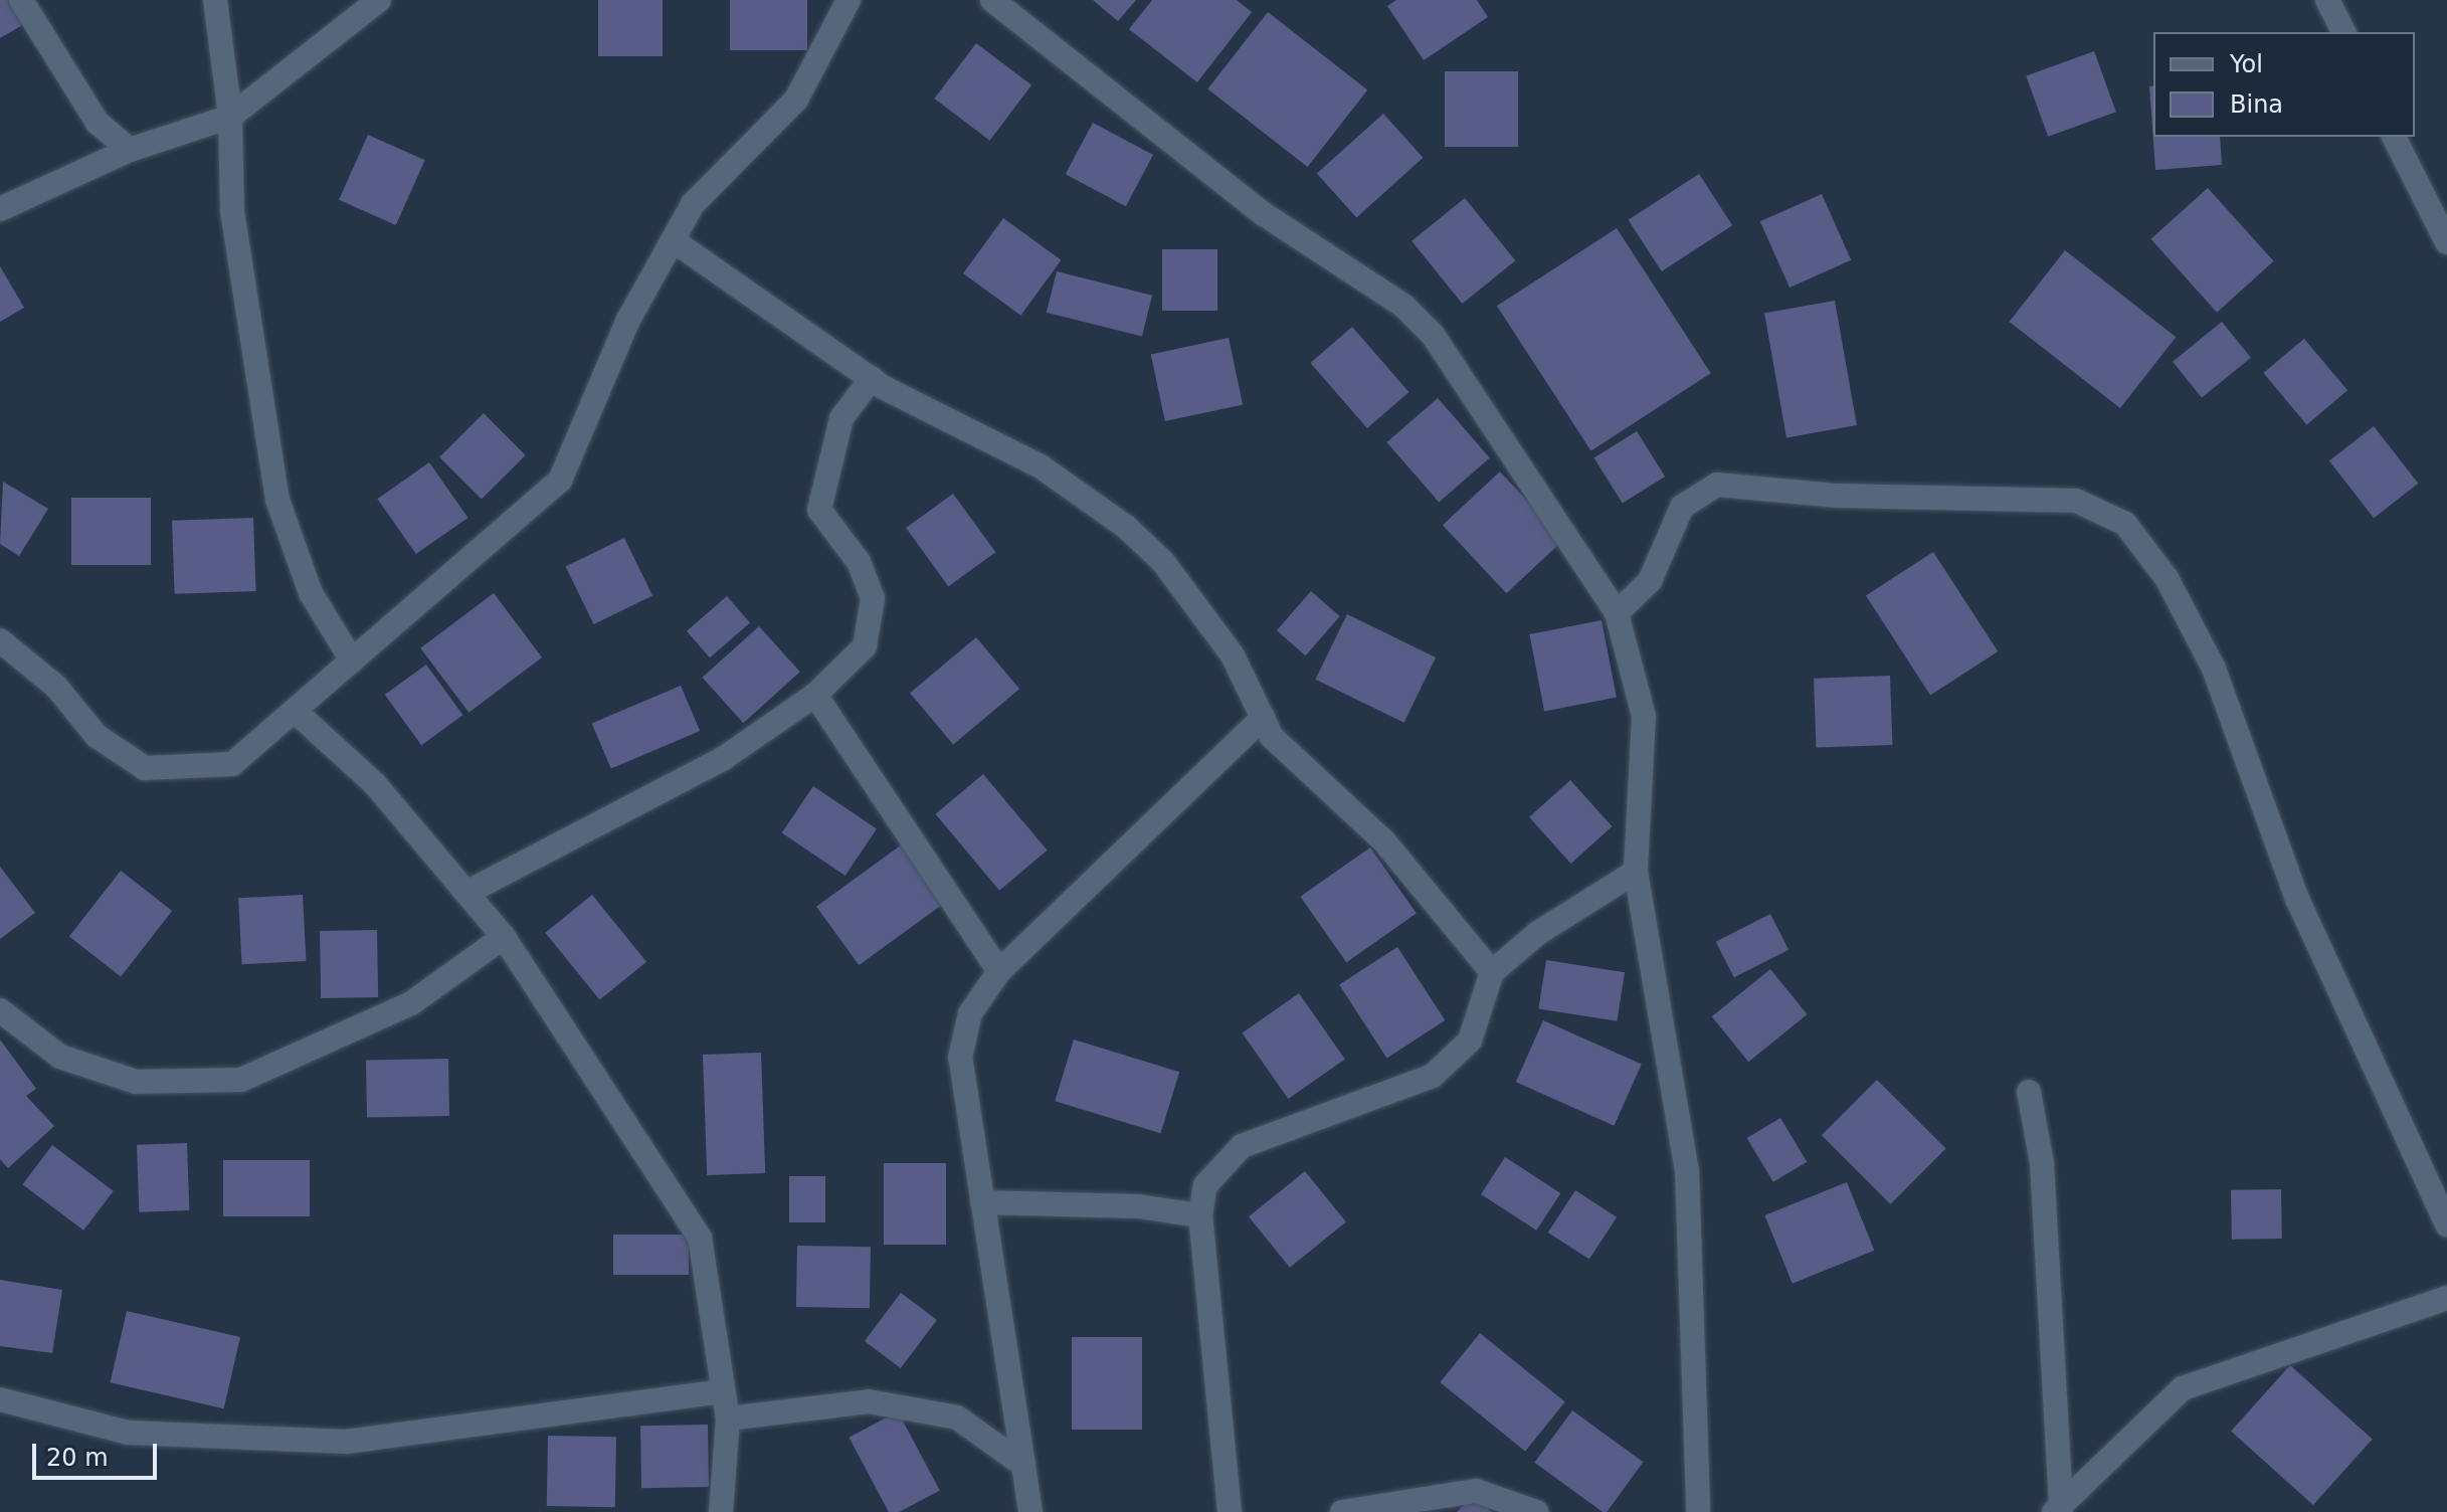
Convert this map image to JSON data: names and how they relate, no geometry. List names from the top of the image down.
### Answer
{
  "legend": ["Yol", "Bina"],
  "scale_bar": "20 m"
}
